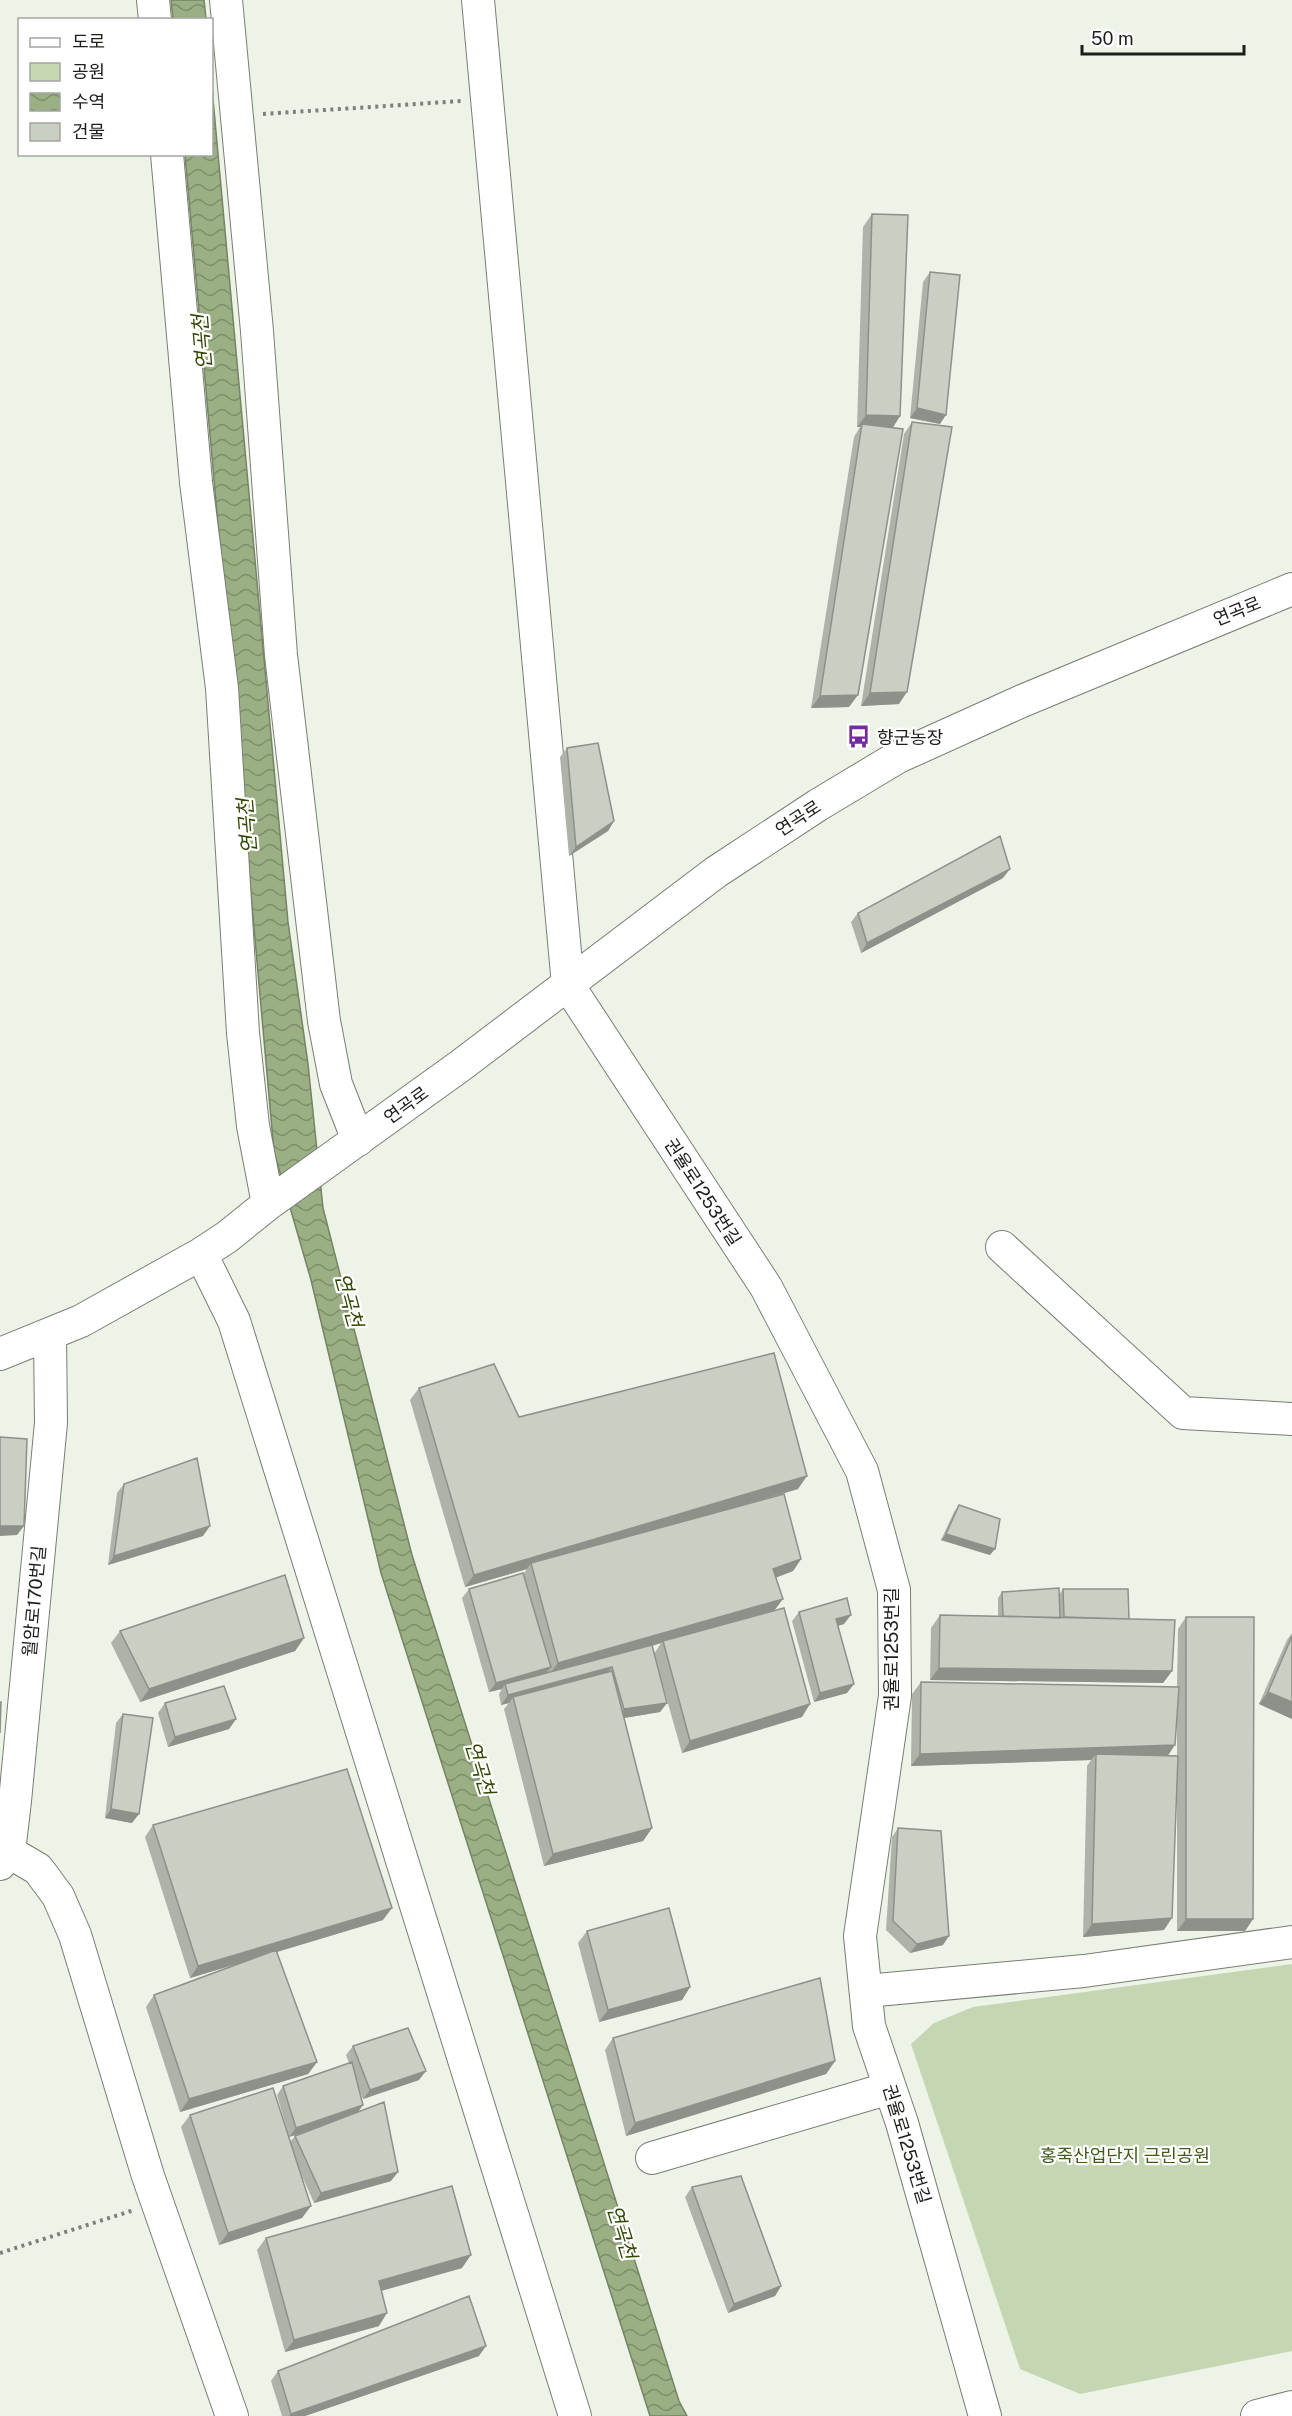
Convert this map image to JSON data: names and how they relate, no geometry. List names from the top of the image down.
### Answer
{
  "streets": {
    "street": ["연곡로", "권율로1253번길", "월암로170번길"]
  },
  "crossings": [
    ["연곡로", "권율로1253번길"]
  ],
  "water": ["연곡천"],
  "parks": ["홍죽산업단지 근린공원"],
  "places": {
    "bus stop": ["향군농장"]
  },
  "legend": [
    "도로",
    "공원",
    "수역",
    "건물"
  ],
  "scale_bar": "50 m"
}
